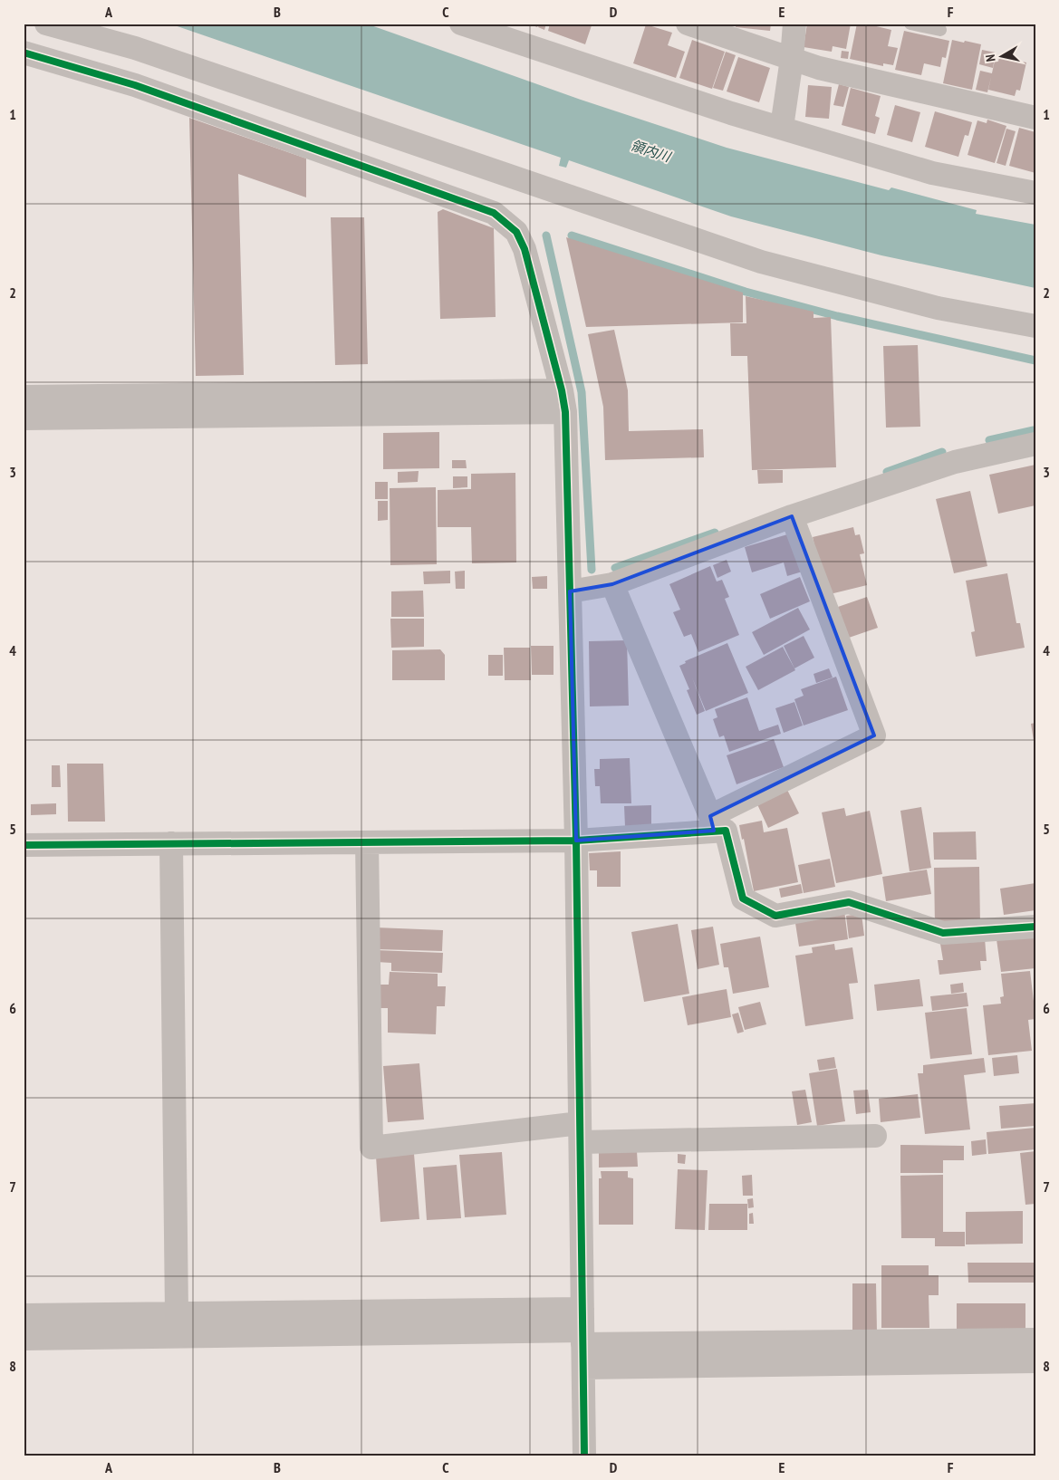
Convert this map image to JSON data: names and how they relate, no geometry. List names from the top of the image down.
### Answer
{
  "water": ["領内川"],
  "north": "left",
  "grid": {
    "columns": [
      "A",
      "B",
      "C",
      "D",
      "E",
      "F"
    ],
    "rows": [
      "1",
      "2",
      "3",
      "4",
      "5",
      "6",
      "7",
      "8"
    ]
  }
}
